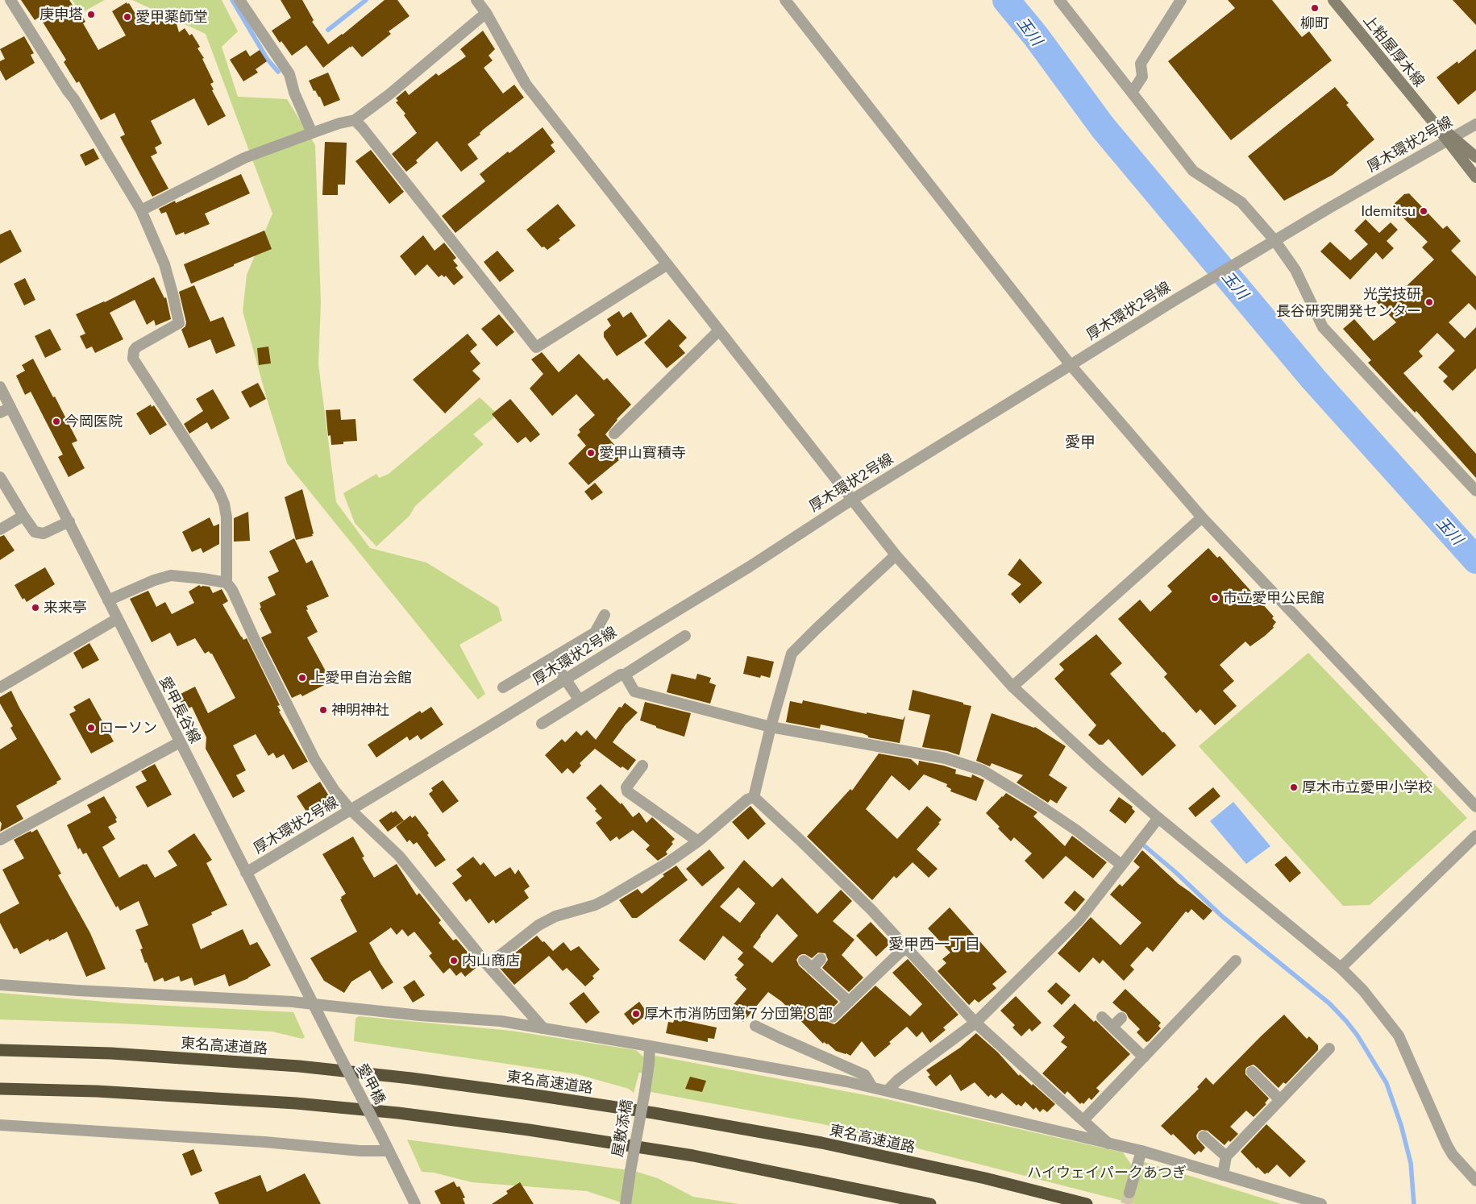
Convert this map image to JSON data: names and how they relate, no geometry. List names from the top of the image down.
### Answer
{
  "streets": {
    "highway": ["東名高速道路"],
    "main road": ["上粕屋厚木線"],
    "street": [
      "厚木環状2号線",
      "愛甲長谷線",
      "愛甲橋",
      "屋敷添橋"
    ]
  },
  "crossings": [
    ["上粕屋厚木線", "厚木環状2号線"],
    ["厚木環状2号線", "愛甲長谷線"],
    ["愛甲長谷線", "愛甲橋"]
  ],
  "districts": ["愛甲", "愛甲西一丁目"],
  "water": ["玉川"],
  "parks": ["ハイウェイパークあつぎ"],
  "places": [
    "柳町",
    "庚申塔",
    "愛甲薬師堂",
    "Idemitsu",
    "光学技研 長谷研究開発センター",
    "今岡医院",
    "愛甲山寳積寺",
    "市立愛甲公民館",
    "来来亭",
    "上愛甲自治会館",
    "神明神社",
    "ローソン",
    "厚木市立愛甲小学校",
    "内山商店",
    "厚木市消防団第７分団第８部"
  ]
}
